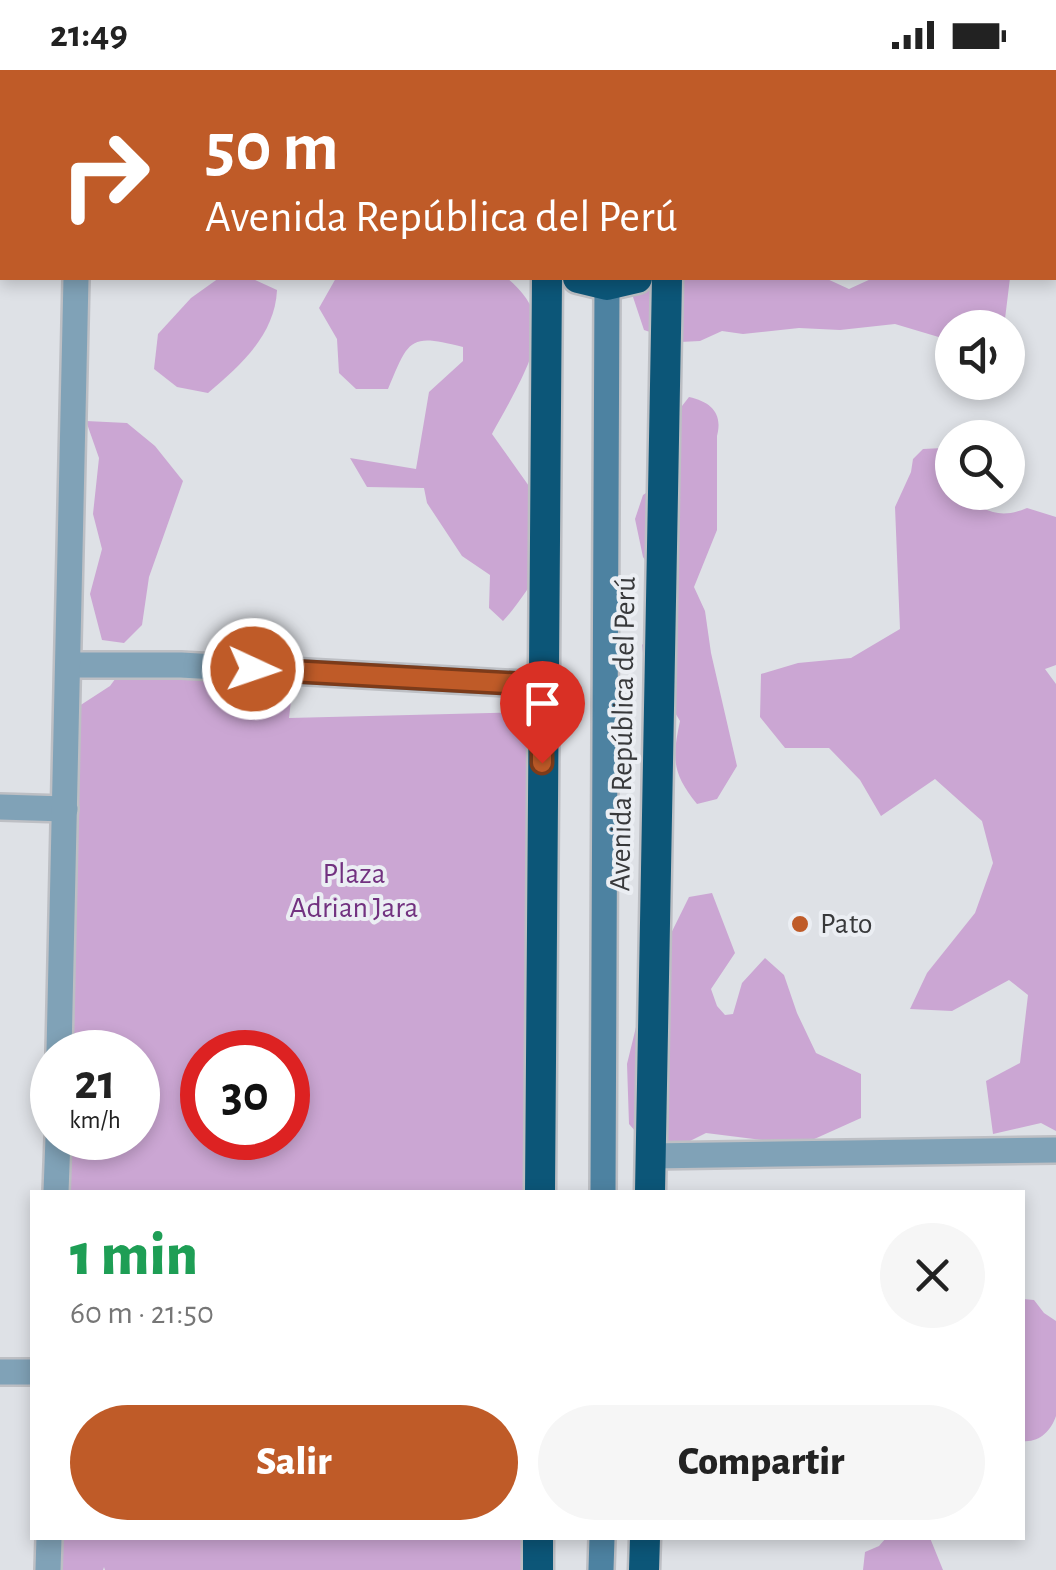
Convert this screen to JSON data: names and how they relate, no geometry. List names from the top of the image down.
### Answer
{
  "streets": {
    "highway": ["Avenida República del Perú"]
  },
  "parks": ["Plaza Adrian Jara"],
  "places": ["Pato"],
  "page": {
    "status": "21:49",
    "turn": ["50 m", "Avenida República del Perú"],
    "speed": "21 km/h",
    "limit": "30",
    "heading": ["1 min", "60 m · 21:50"],
    "buttons": ["Salir", "Compartir"]
  }
}
